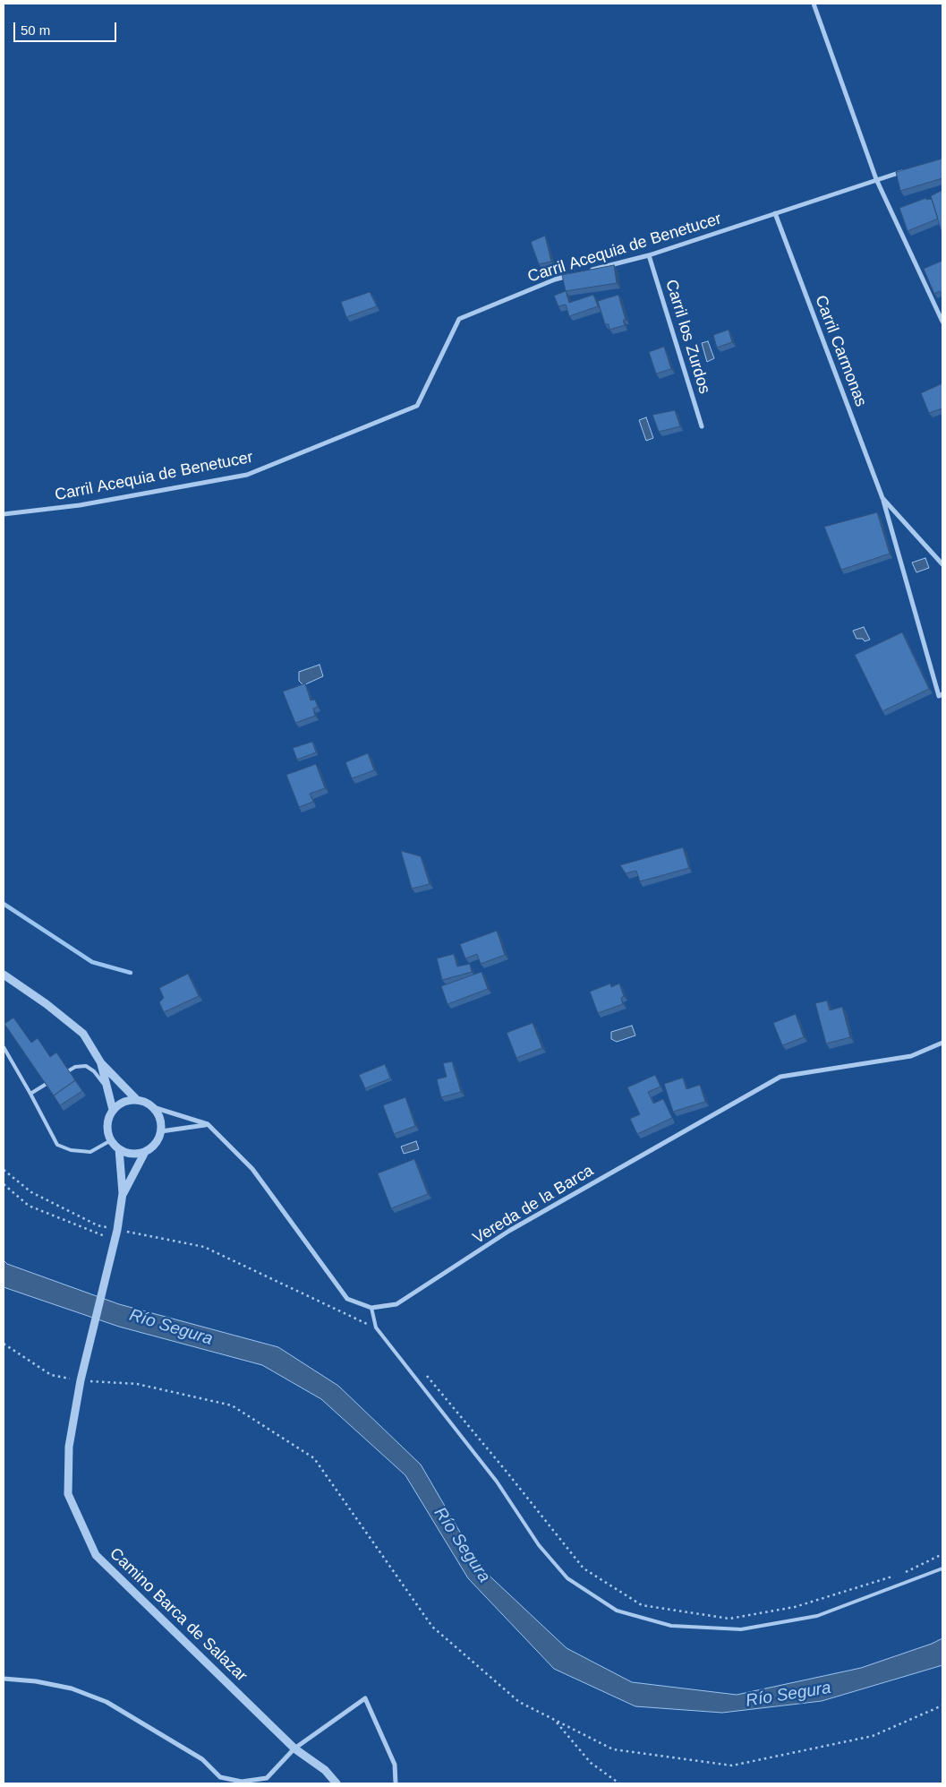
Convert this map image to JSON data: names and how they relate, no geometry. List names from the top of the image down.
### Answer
{
  "streets": {
    "street": [
      "Carril Acequia de Benetucer",
      "Carril los Zurdos",
      "Carril Carmonas",
      "Vereda de la Barca",
      "Camino Barca de Salazar"
    ]
  },
  "crossings": [
    ["Carril Acequia de Benetucer", "Carril los Zurdos"],
    ["Carril Acequia de Benetucer", "Carril Carmonas"]
  ],
  "water": ["Río Segura"],
  "scale_bar": "50 m"
}
